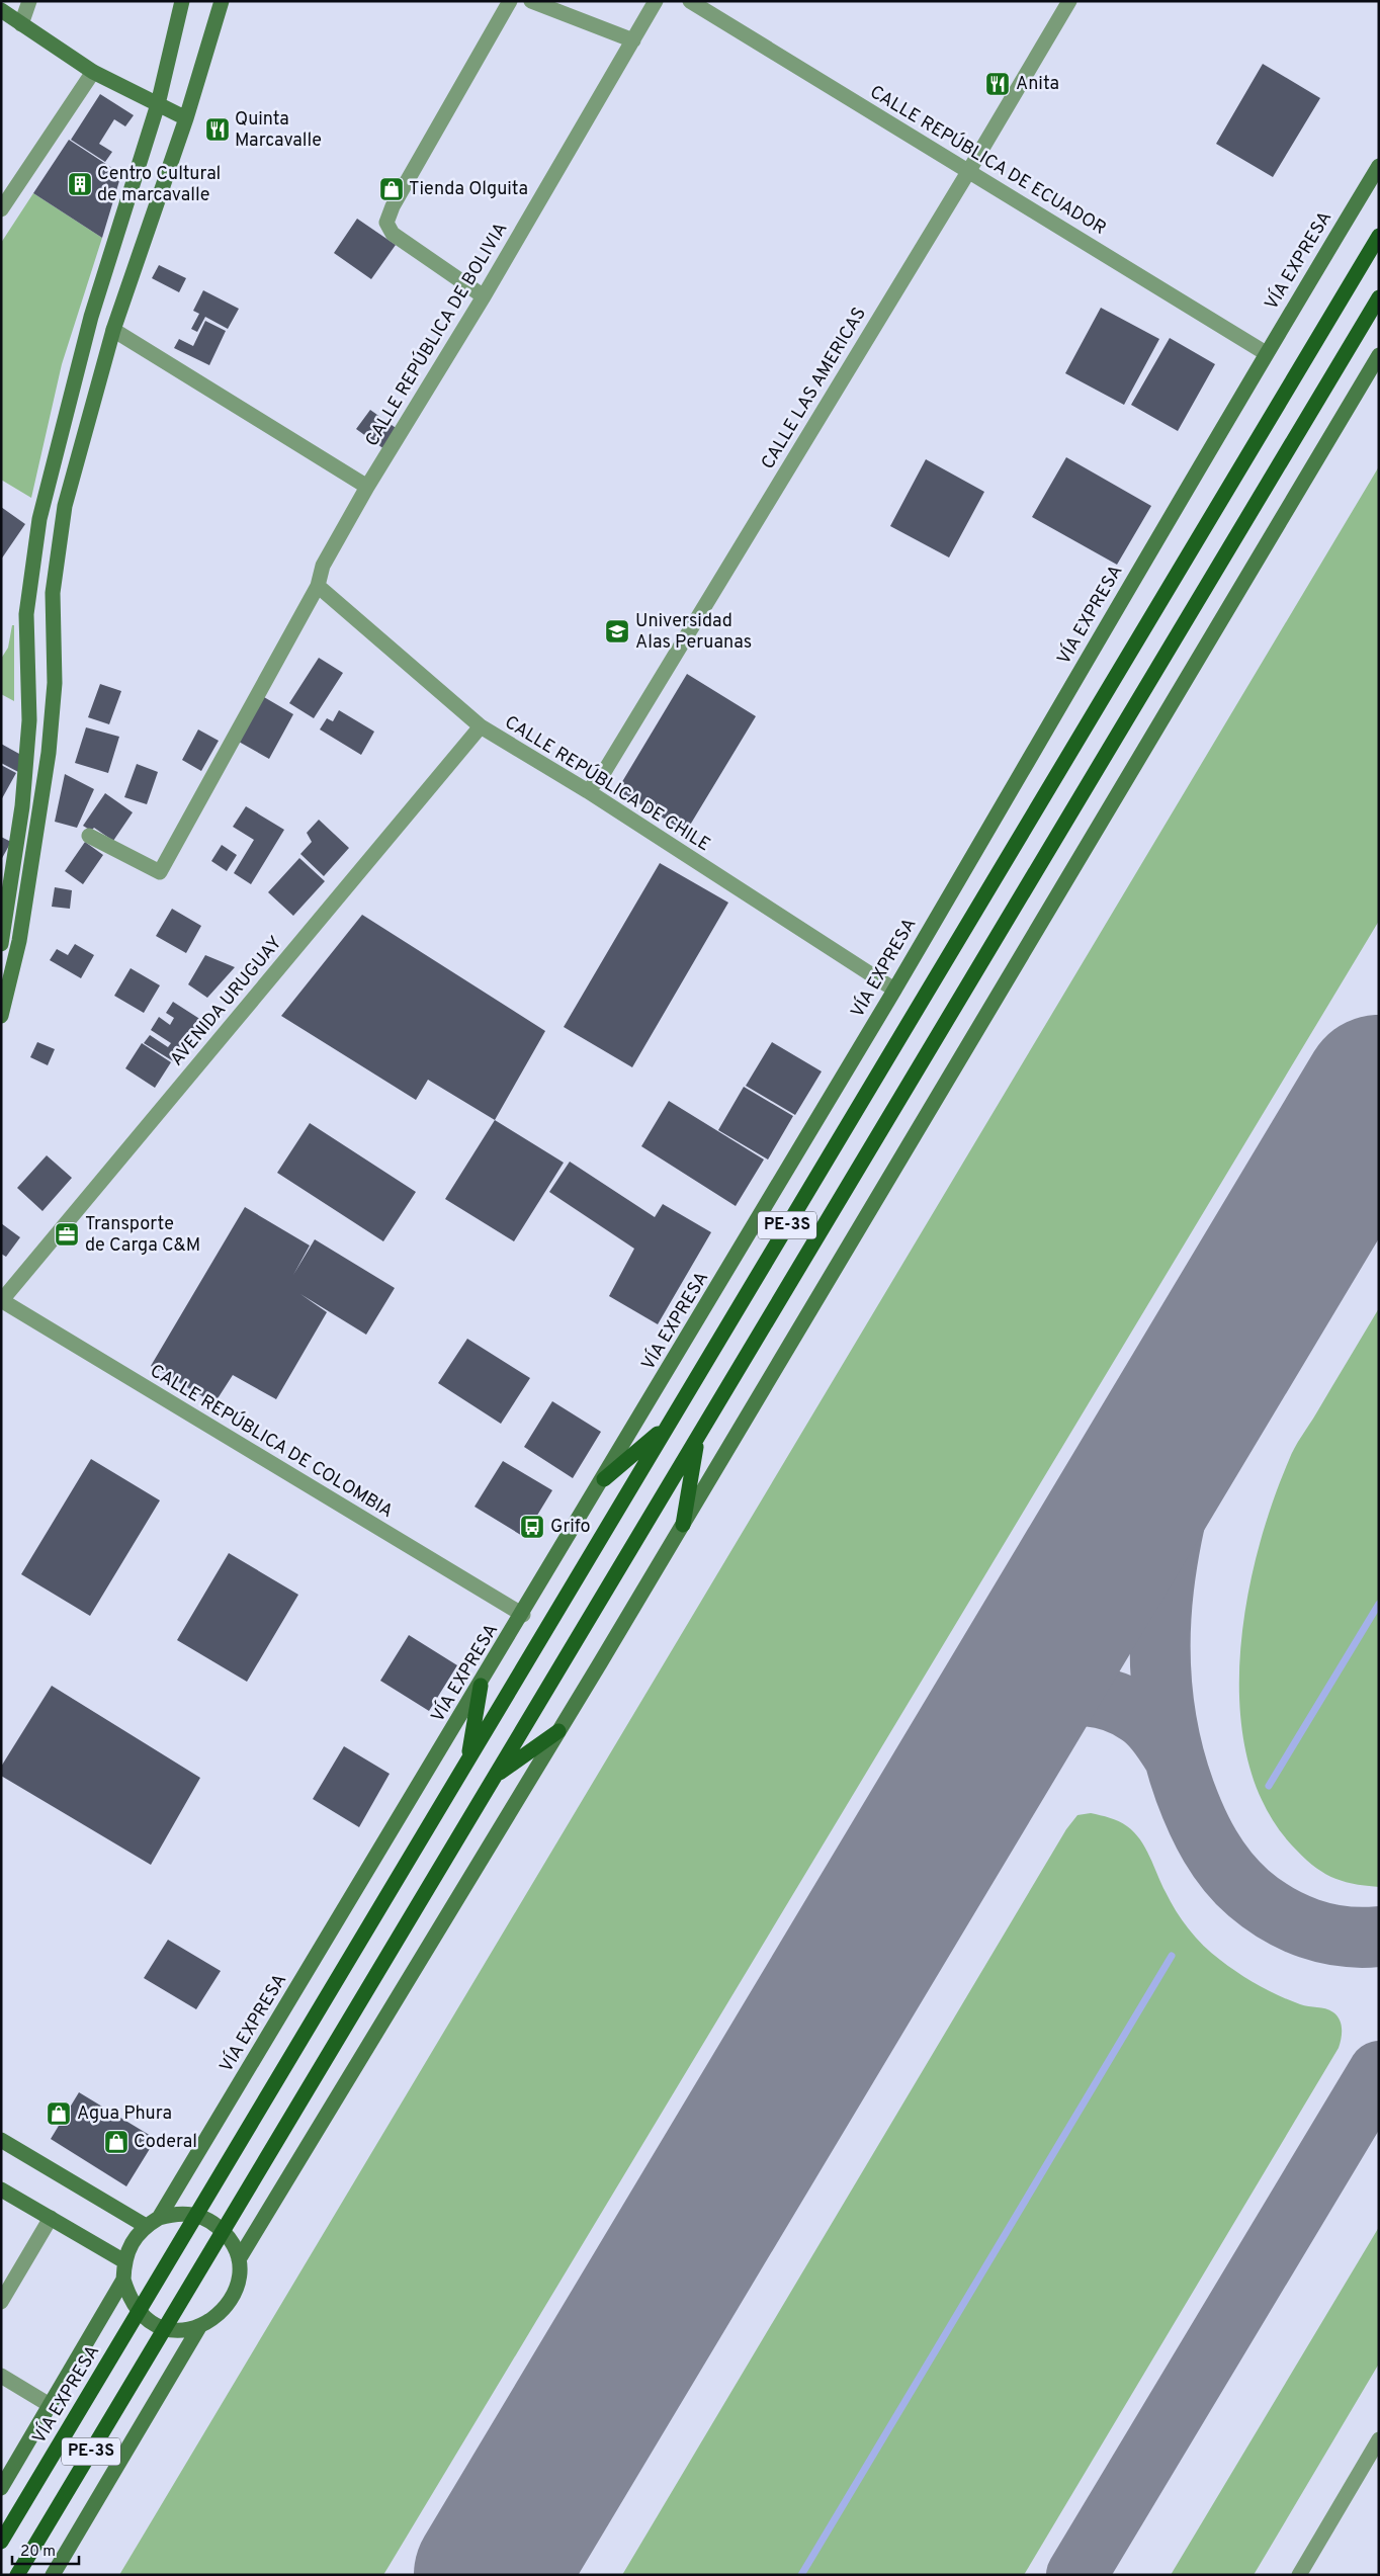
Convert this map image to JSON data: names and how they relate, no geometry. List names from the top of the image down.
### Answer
{
  "streets": {
    "main road": ["VÍA EXPRESA", "PE-3S"],
    "street": [
      "CALLE REPÚBLICA DE ECUADOR",
      "CALLE REPÚBLICA DE BOLIVIA",
      "CALLE LAS AMERICAS",
      "CALLE REPÚBLICA DE CHILE",
      "AVENIDA URUGUAY",
      "CALLE REPÚBLICA DE COLOMBIA"
    ]
  },
  "crossings": [
    ["CALLE REPÚBLICA DE ECUADOR", "VÍA EXPRESA"],
    ["CALLE REPÚBLICA DE ECUADOR", "CALLE LAS AMERICAS"],
    ["VÍA EXPRESA", "CALLE REPÚBLICA DE CHILE"],
    ["VÍA EXPRESA", "CALLE REPÚBLICA DE COLOMBIA"],
    ["CALLE REPÚBLICA DE BOLIVIA", "CALLE REPÚBLICA DE CHILE"],
    ["CALLE LAS AMERICAS", "CALLE REPÚBLICA DE CHILE"],
    ["CALLE REPÚBLICA DE CHILE", "AVENIDA URUGUAY"],
    ["AVENIDA URUGUAY", "CALLE REPÚBLICA DE COLOMBIA"]
  ],
  "places": {
    "restaurant": ["Anita", "Quinta Marcavalle"],
    "building": ["Centro Cultural de marcavalle"],
    "shop": ["Tienda Olguita", "Agua Phura", "Coderal"],
    "school or university": ["Universidad Alas Peruanas"],
    "office": ["Transporte de Carga C&M"],
    "bus stop": ["Grifo"]
  },
  "scale_bar": "20 m"
}
